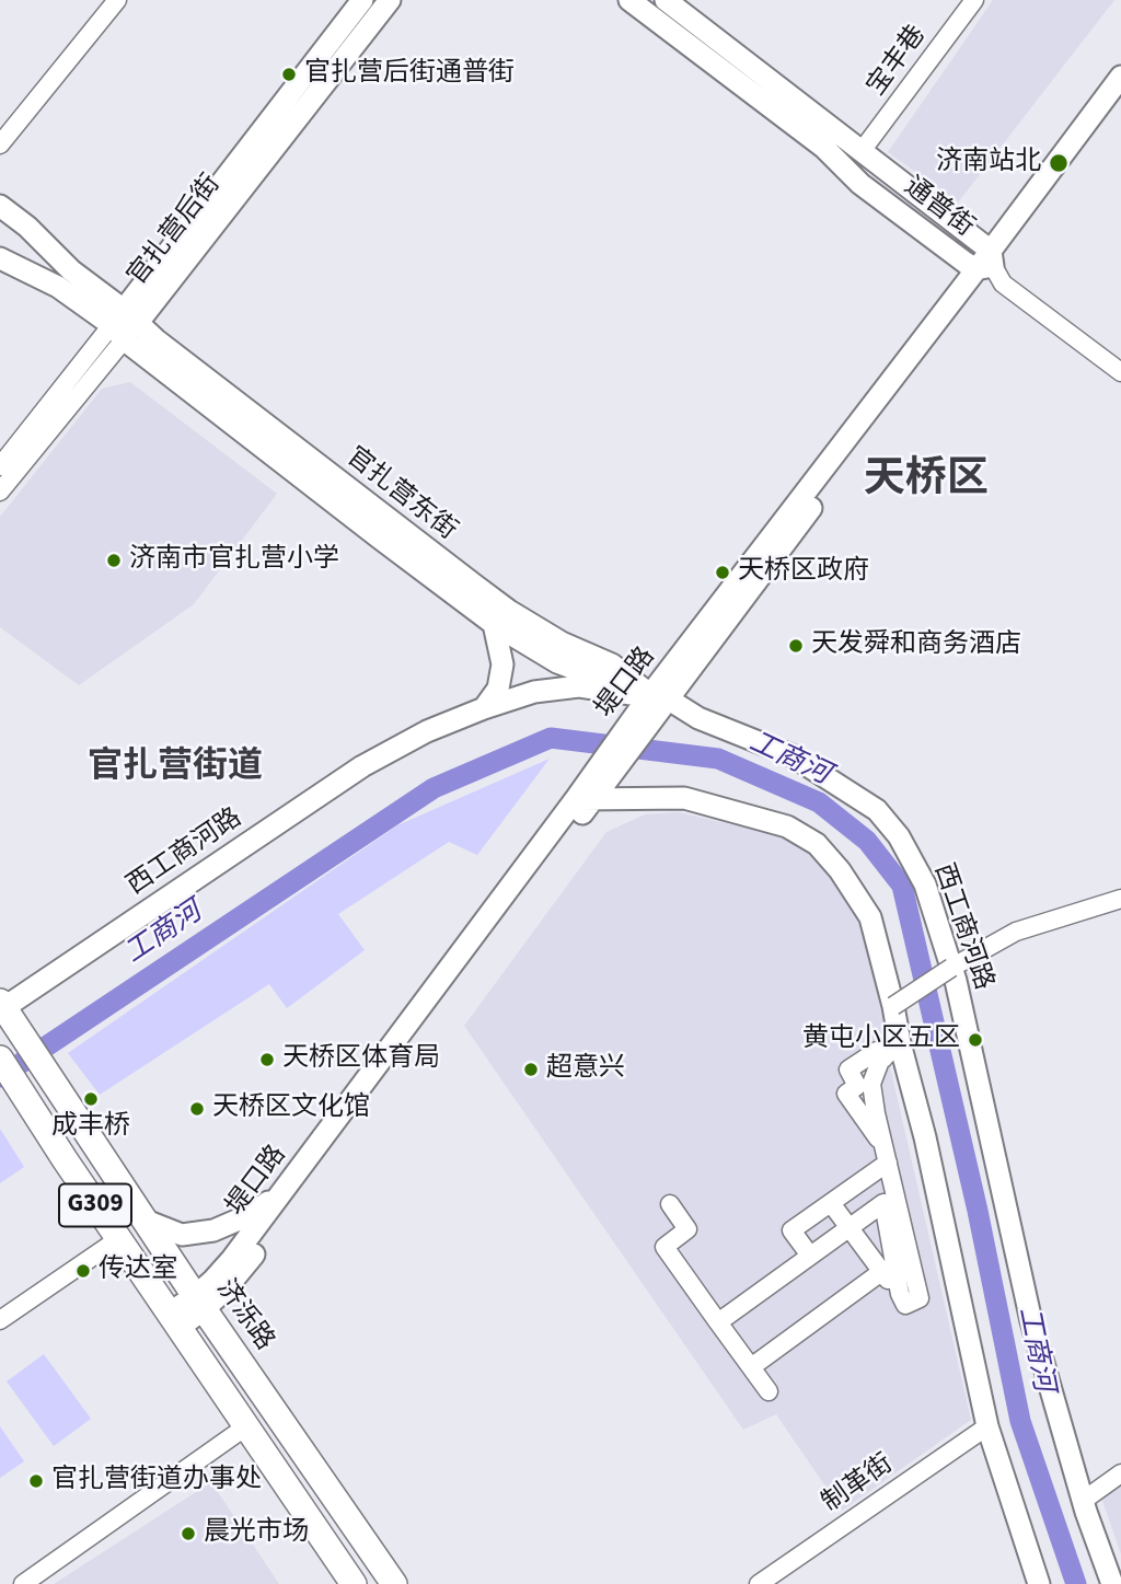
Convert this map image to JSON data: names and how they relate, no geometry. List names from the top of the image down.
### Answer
{
  "streets": {
    "highway": ["G309", "济泺路"],
    "main road": [
      "通普街",
      "官扎营后街",
      "官扎营东街",
      "堤口路",
      "西工商河路"
    ],
    "street": ["宝丰巷", "制革街"]
  },
  "crossings": [
    ["宝丰巷", "通普街"],
    ["通普街", "堤口路"],
    ["官扎营后街", "官扎营东街"],
    ["官扎营东街", "堤口路"],
    ["官扎营东街", "西工商河路"],
    ["堤口路", "西工商河路"],
    ["堤口路", "G309"],
    ["堤口路", "济泺路"],
    ["西工商河路", "济泺路"]
  ],
  "districts": ["天桥区", "官扎营街道"],
  "water": ["工商河"],
  "places": [
    "官扎营后街通普街",
    "济南站北",
    "济南市官扎营小学",
    "天桥区政府",
    "天发舜和商务酒店",
    "黄屯小区五区",
    "天桥区体育局",
    "超意兴",
    "成丰桥",
    "天桥区文化馆",
    "传达室",
    "官扎营街道办事处",
    "晨光市场"
  ]
}
